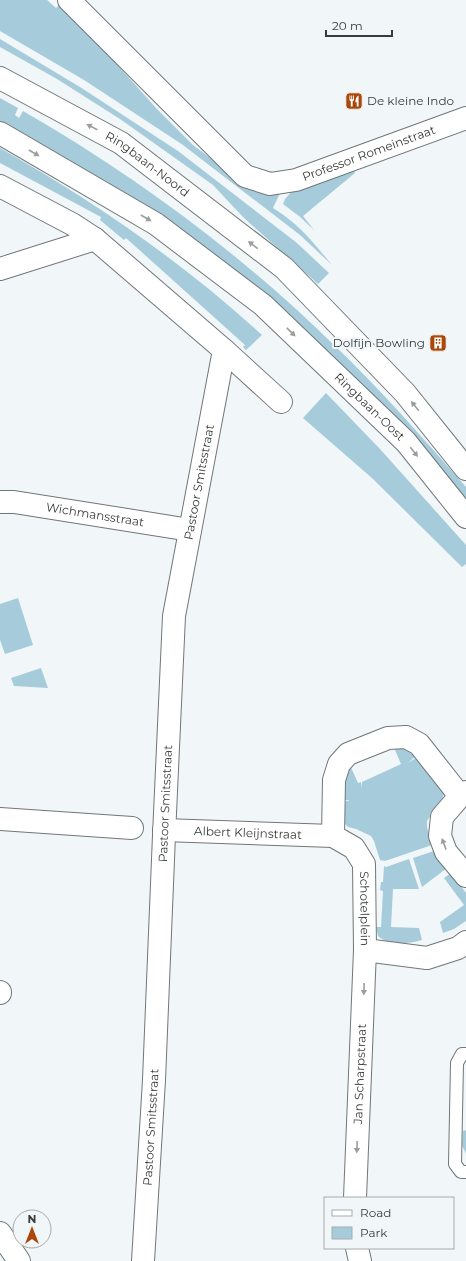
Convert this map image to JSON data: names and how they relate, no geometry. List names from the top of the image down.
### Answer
{
  "streets": {
    "street": [
      "Professor Romeinstraat",
      "Ringbaan-Noord",
      "Ringbaan-Oost",
      "Pastoor Smitsstraat",
      "Wichmansstraat",
      "Albert Kleijnstraat",
      "Schotelplein",
      "Jan Scharpstraat"
    ]
  },
  "crossings": [
    ["Pastoor Smitsstraat", "Wichmansstraat"],
    ["Pastoor Smitsstraat", "Albert Kleijnstraat"],
    ["Albert Kleijnstraat", "Schotelplein"],
    ["Schotelplein", "Jan Scharpstraat"]
  ],
  "one_way": ["Jan Scharpstraat"],
  "places": {
    "restaurant": ["De kleine Indo"],
    "building": ["Dolfijn Bowling"]
  },
  "legend": ["Road", "Park"],
  "scale_bar": "20 m",
  "north": "top"
}
